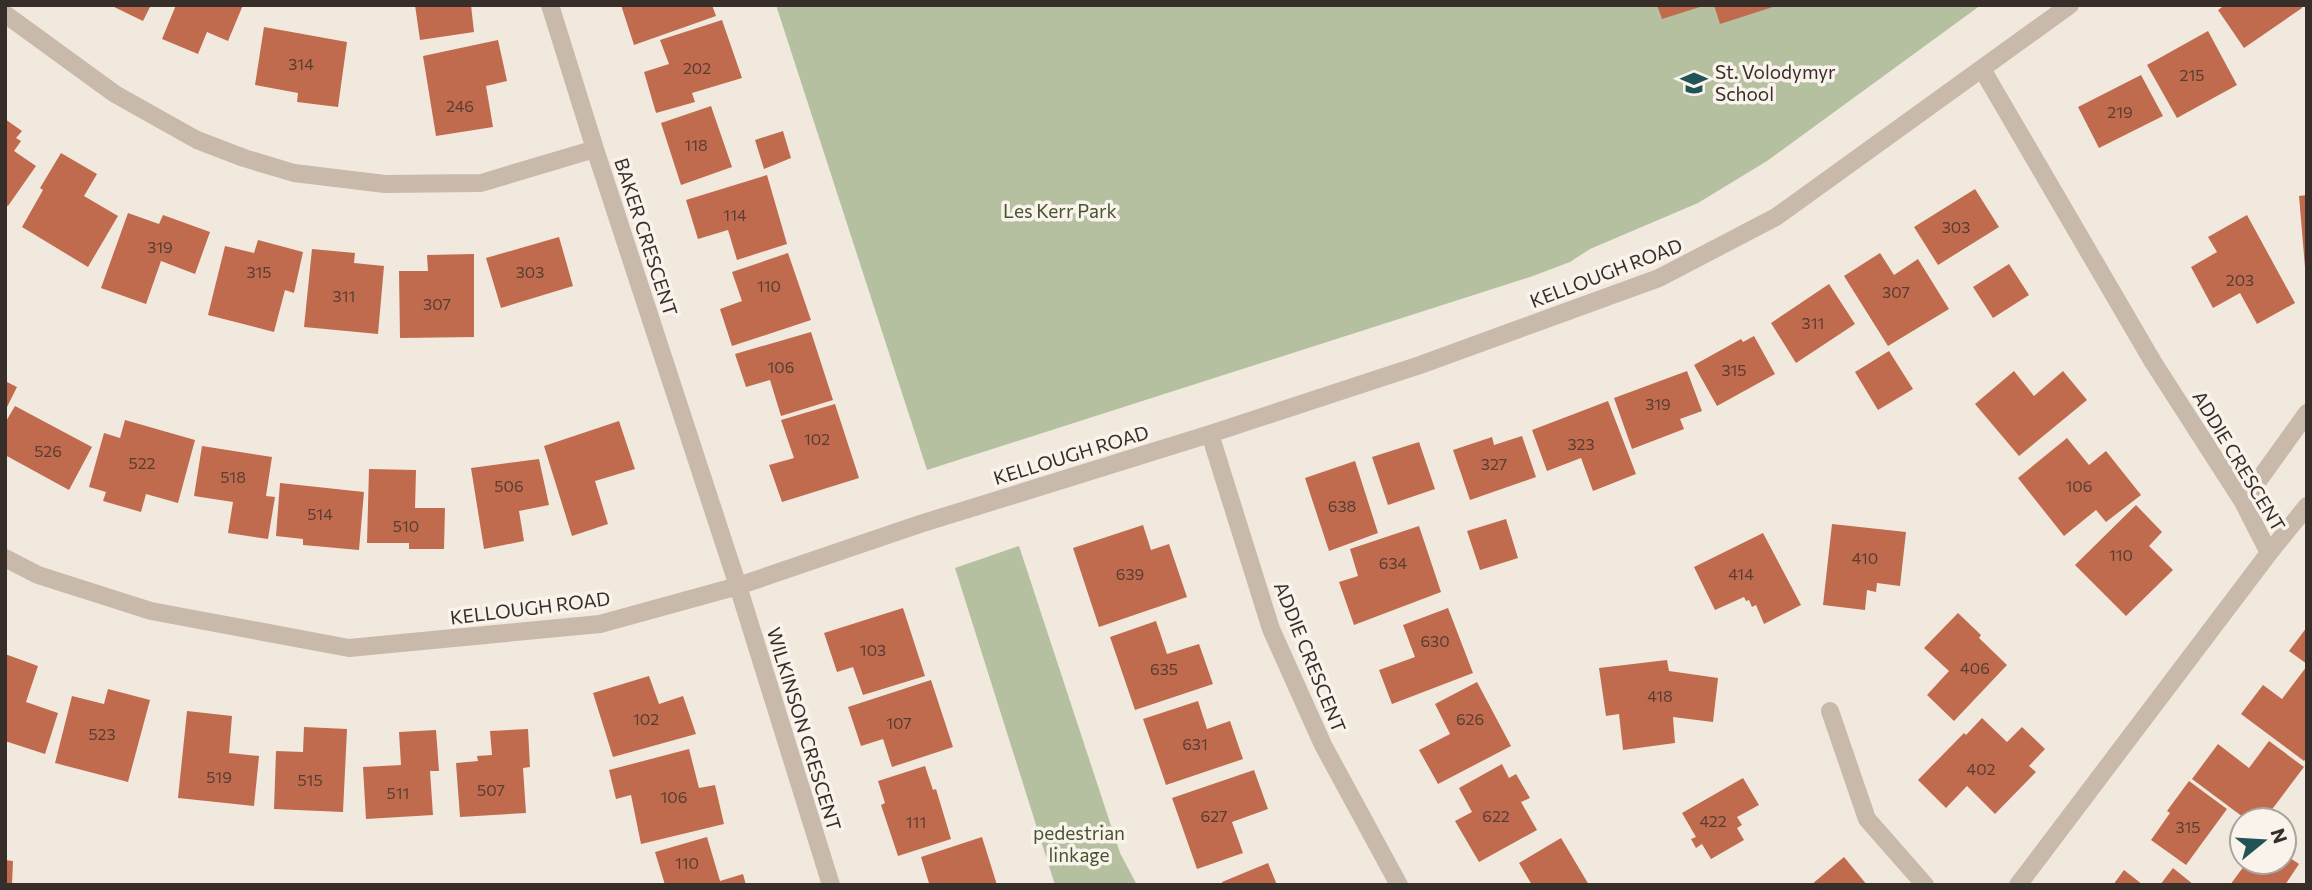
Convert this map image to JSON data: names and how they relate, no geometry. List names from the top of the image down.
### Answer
{
  "streets": {
    "street": [
      "BAKER CRESCENT",
      "KELLOUGH ROAD",
      "ADDIE CRESCENT",
      "WILKINSON CRESCENT"
    ]
  },
  "crossings": [
    ["BAKER CRESCENT", "KELLOUGH ROAD"],
    ["BAKER CRESCENT", "WILKINSON CRESCENT"],
    ["KELLOUGH ROAD", "ADDIE CRESCENT"],
    ["KELLOUGH ROAD", "WILKINSON CRESCENT"]
  ],
  "parks": ["Les Kerr Park", "pedestrian linkage"],
  "places": {
    "school or university": ["St. Volodymyr School"]
  },
  "house_numbers": [
    "314",
    "202",
    "215",
    "246",
    "219",
    "118",
    "114",
    "303",
    "319",
    "315",
    "303",
    "203",
    "110",
    "307",
    "311",
    "307",
    "311",
    "106",
    "315",
    "319",
    "102",
    "323",
    "526",
    "522",
    "327",
    "518",
    "506",
    "106",
    "638",
    "514",
    "510",
    "110",
    "410",
    "634",
    "639",
    "414",
    "630",
    "103",
    "406",
    "635",
    "418",
    "102",
    "626",
    "107",
    "523",
    "631",
    "402",
    "519",
    "515",
    "507",
    "511",
    "106",
    "627",
    "622",
    "422",
    "111",
    "315",
    "110"
  ],
  "north": "right"
}
